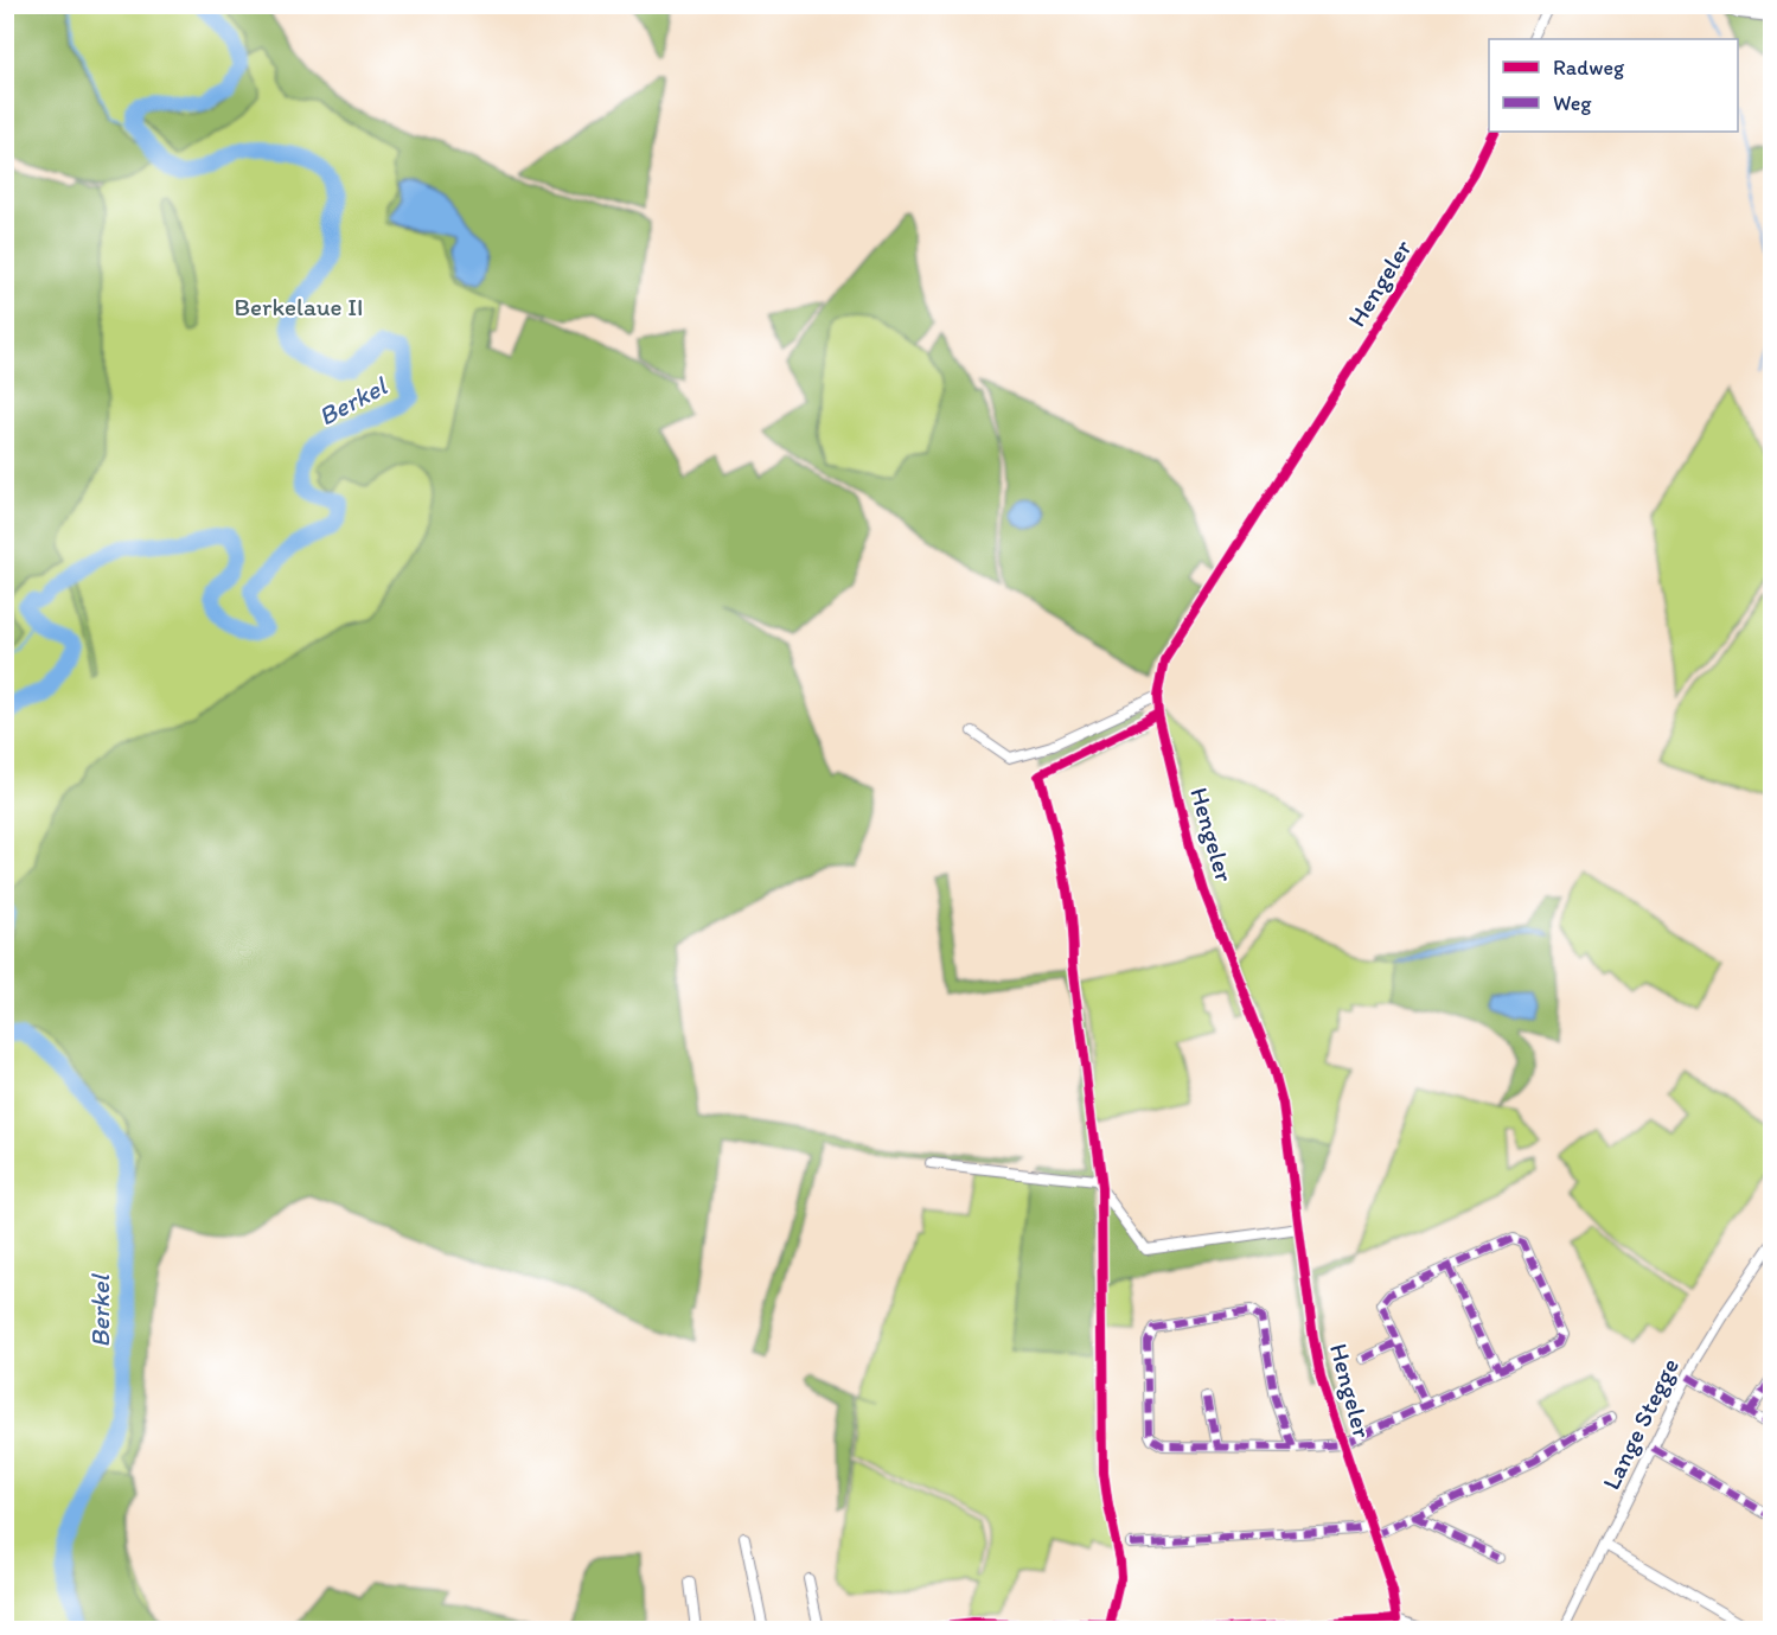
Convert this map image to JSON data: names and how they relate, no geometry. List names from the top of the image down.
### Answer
{
  "streets": {
    "street": ["Hengeler", "Lange Stegge"]
  },
  "water": ["Berkel"],
  "parks": ["Berkelaue II"],
  "legend": ["Radweg", "Weg"]
}
